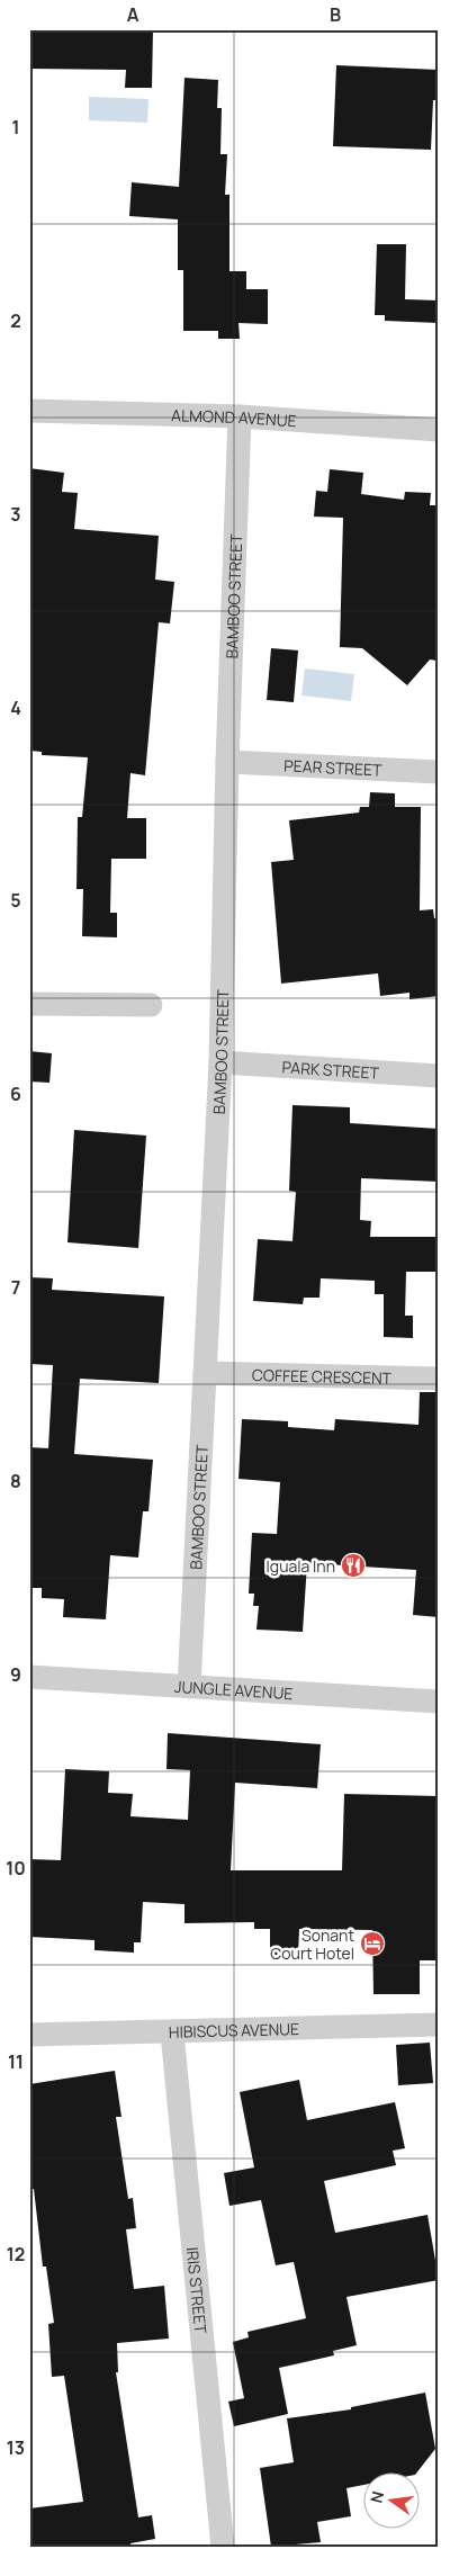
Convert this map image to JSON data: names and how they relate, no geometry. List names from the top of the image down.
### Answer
{
  "streets": {
    "street": [
      "ALMOND AVENUE",
      "BAMBOO STREET",
      "PEAR STREET",
      "PARK STREET",
      "COFFEE CRESCENT",
      "JUNGLE AVENUE",
      "HIBISCUS AVENUE",
      "IRIS STREET"
    ]
  },
  "crossings": [
    ["ALMOND AVENUE", "BAMBOO STREET"],
    ["BAMBOO STREET", "PEAR STREET"],
    ["BAMBOO STREET", "PARK STREET"],
    ["BAMBOO STREET", "COFFEE CRESCENT"],
    ["BAMBOO STREET", "JUNGLE AVENUE"],
    ["HIBISCUS AVENUE", "IRIS STREET"]
  ],
  "places": {
    "restaurant": ["Iguala Inn"],
    "hotel": ["Sonant Court Hotel"]
  },
  "north": "left",
  "grid": {
    "columns": ["A", "B"],
    "rows": [
      "1",
      "2",
      "3",
      "4",
      "5",
      "6",
      "7",
      "8",
      "9",
      "10",
      "11",
      "12",
      "13"
    ]
  }
}
